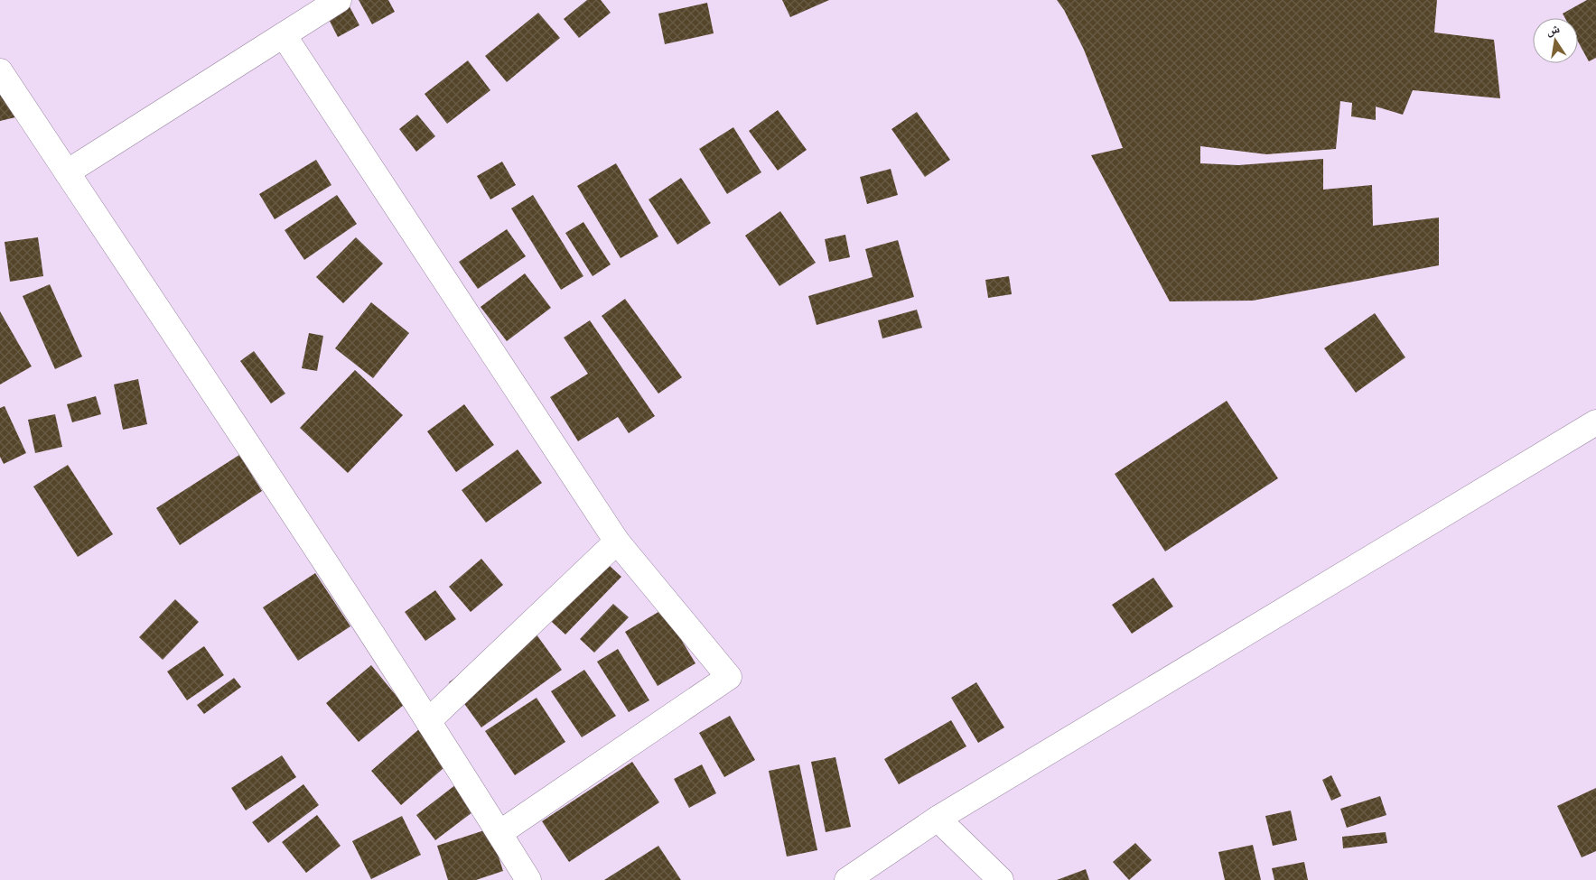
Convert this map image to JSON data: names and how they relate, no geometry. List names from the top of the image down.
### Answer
{
  "north": "top"
}
